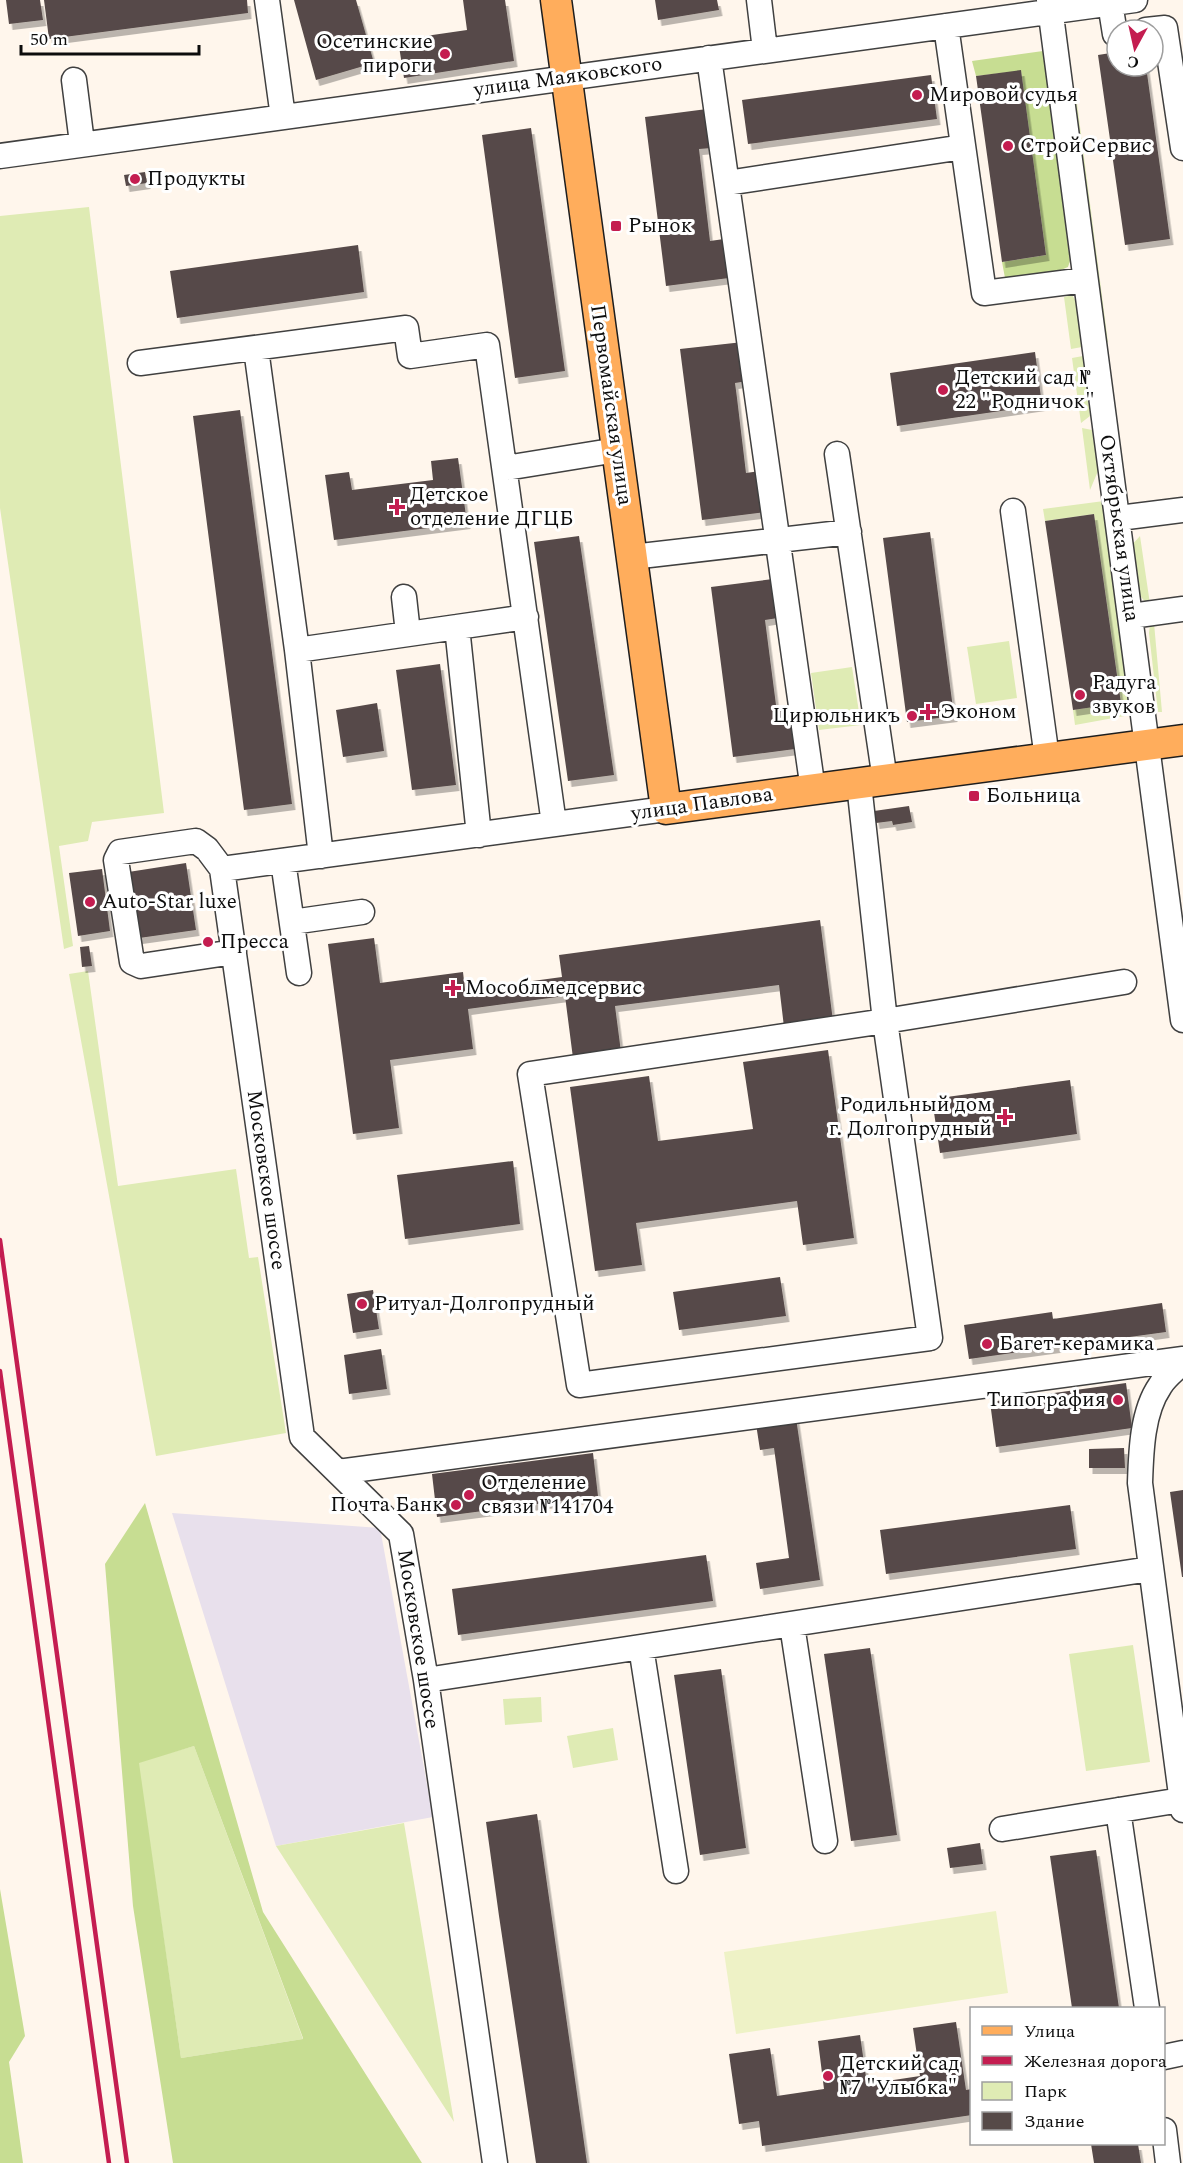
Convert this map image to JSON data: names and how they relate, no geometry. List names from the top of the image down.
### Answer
{
  "streets": {
    "main road": ["Первомайская улица", "улица Павлова"],
    "street": ["улица Маяковского", "Октябрьская улица", "Московское шоссе"]
  },
  "crossings": [
    ["улица Маяковского", "Первомайская улица"],
    ["улица Маяковского", "Октябрьская улица"],
    ["Первомайская улица", "улица Павлова"],
    ["Октябрьская улица", "улица Павлова"],
    ["улица Павлова", "Московское шоссе"]
  ],
  "places": {
    "other": [
      "Осетинские пироги",
      "Мировой судья",
      "СтройСервис",
      "Продукты",
      "Детский сад № 22 \"Родничок\"",
      "Радуга звуков",
      "Цирюльникъ",
      "Auto-Star luxe",
      "Пресса",
      "Ритуал-Долгопрудный",
      "Багет-керамика",
      "Типография",
      "Отделение связи №141704",
      "Почта Банк",
      "Детский сад №7 \"Улыбка\""
    ],
    "transit": ["Рынок", "Больница"],
    "health": [
      "Детское отделение ДГЦБ",
      "Эконом",
      "Мособлмедсервис",
      "Родильный дом г. Долгопрудный"
    ]
  },
  "legend": [
    "Улица",
    "Железная дорога",
    "Парк",
    "Здание"
  ],
  "scale_bar": "50 m",
  "north": "bottom"
}
